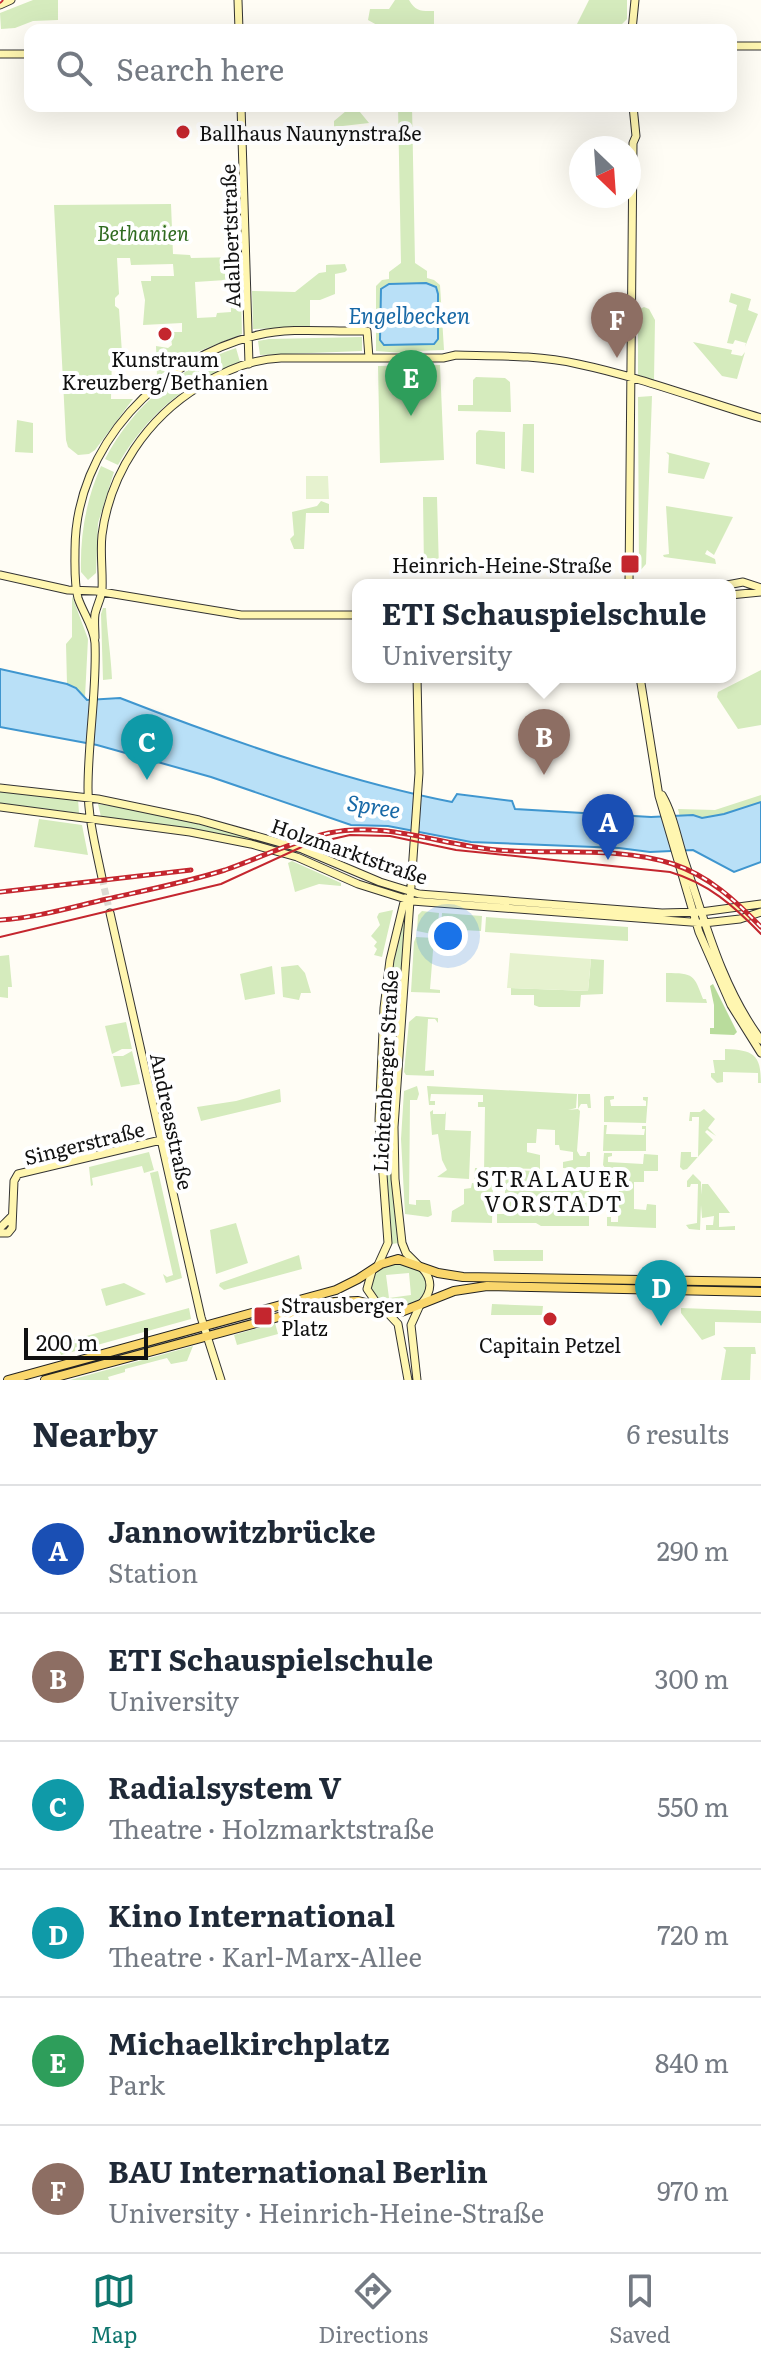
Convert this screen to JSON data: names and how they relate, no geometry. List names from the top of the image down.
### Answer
{
  "streets": {
    "main road": [
      "Adalbertstraße",
      "Holzmarktstraße",
      "Lichtenberger Straße",
      "Andreasstraße",
      "Singerstraße"
    ]
  },
  "crossings": [
    ["Holzmarktstraße", "Lichtenberger Straße"],
    ["Andreasstraße", "Singerstraße"]
  ],
  "districts": ["STRALAUER VORSTADT"],
  "water": ["Engelbecken", "Spree"],
  "parks": ["Bethanien"],
  "places": {
    "other": ["Ballhaus Naunynstraße", "Kunstraum Kreuzberg/Bethanien", "Capitain Petzel"],
    "transit": ["Heinrich-Heine-Straße", "Strausberger Platz"]
  },
  "scale_bar": "200 m",
  "north": "bottom right",
  "page": {
    "search": "Search here",
    "pins": [
      "F",
      "E",
      "B",
      "C",
      "A",
      "D"
    ],
    "popup": ["ETI Schauspielschule", "University"],
    "scale": "200 m",
    "heading": ["Nearby", "6 results"],
    "list": [
      {
        "mark": "A",
        "name": "Jannowitzbrücke",
        "note": "Station",
        "value": "290 m"
      },
      {
        "mark": "B",
        "name": "ETI Schauspielschule",
        "note": "University",
        "value": "300 m"
      },
      {
        "mark": "C",
        "name": "Radialsystem V",
        "note": "Theatre · Holzmarktstraße",
        "value": "550 m"
      },
      {
        "mark": "D",
        "name": "Kino International",
        "note": "Theatre · Karl-Marx-Allee",
        "value": "720 m"
      },
      {
        "mark": "E",
        "name": "Michaelkirchplatz",
        "note": "Park",
        "value": "840 m"
      },
      {
        "mark": "F",
        "name": "BAU International Berlin",
        "note": "University · Heinrich-Heine-Straße",
        "value": "970 m"
      }
    ],
    "nav": ["Map", "Directions", "Saved"]
  }
}
